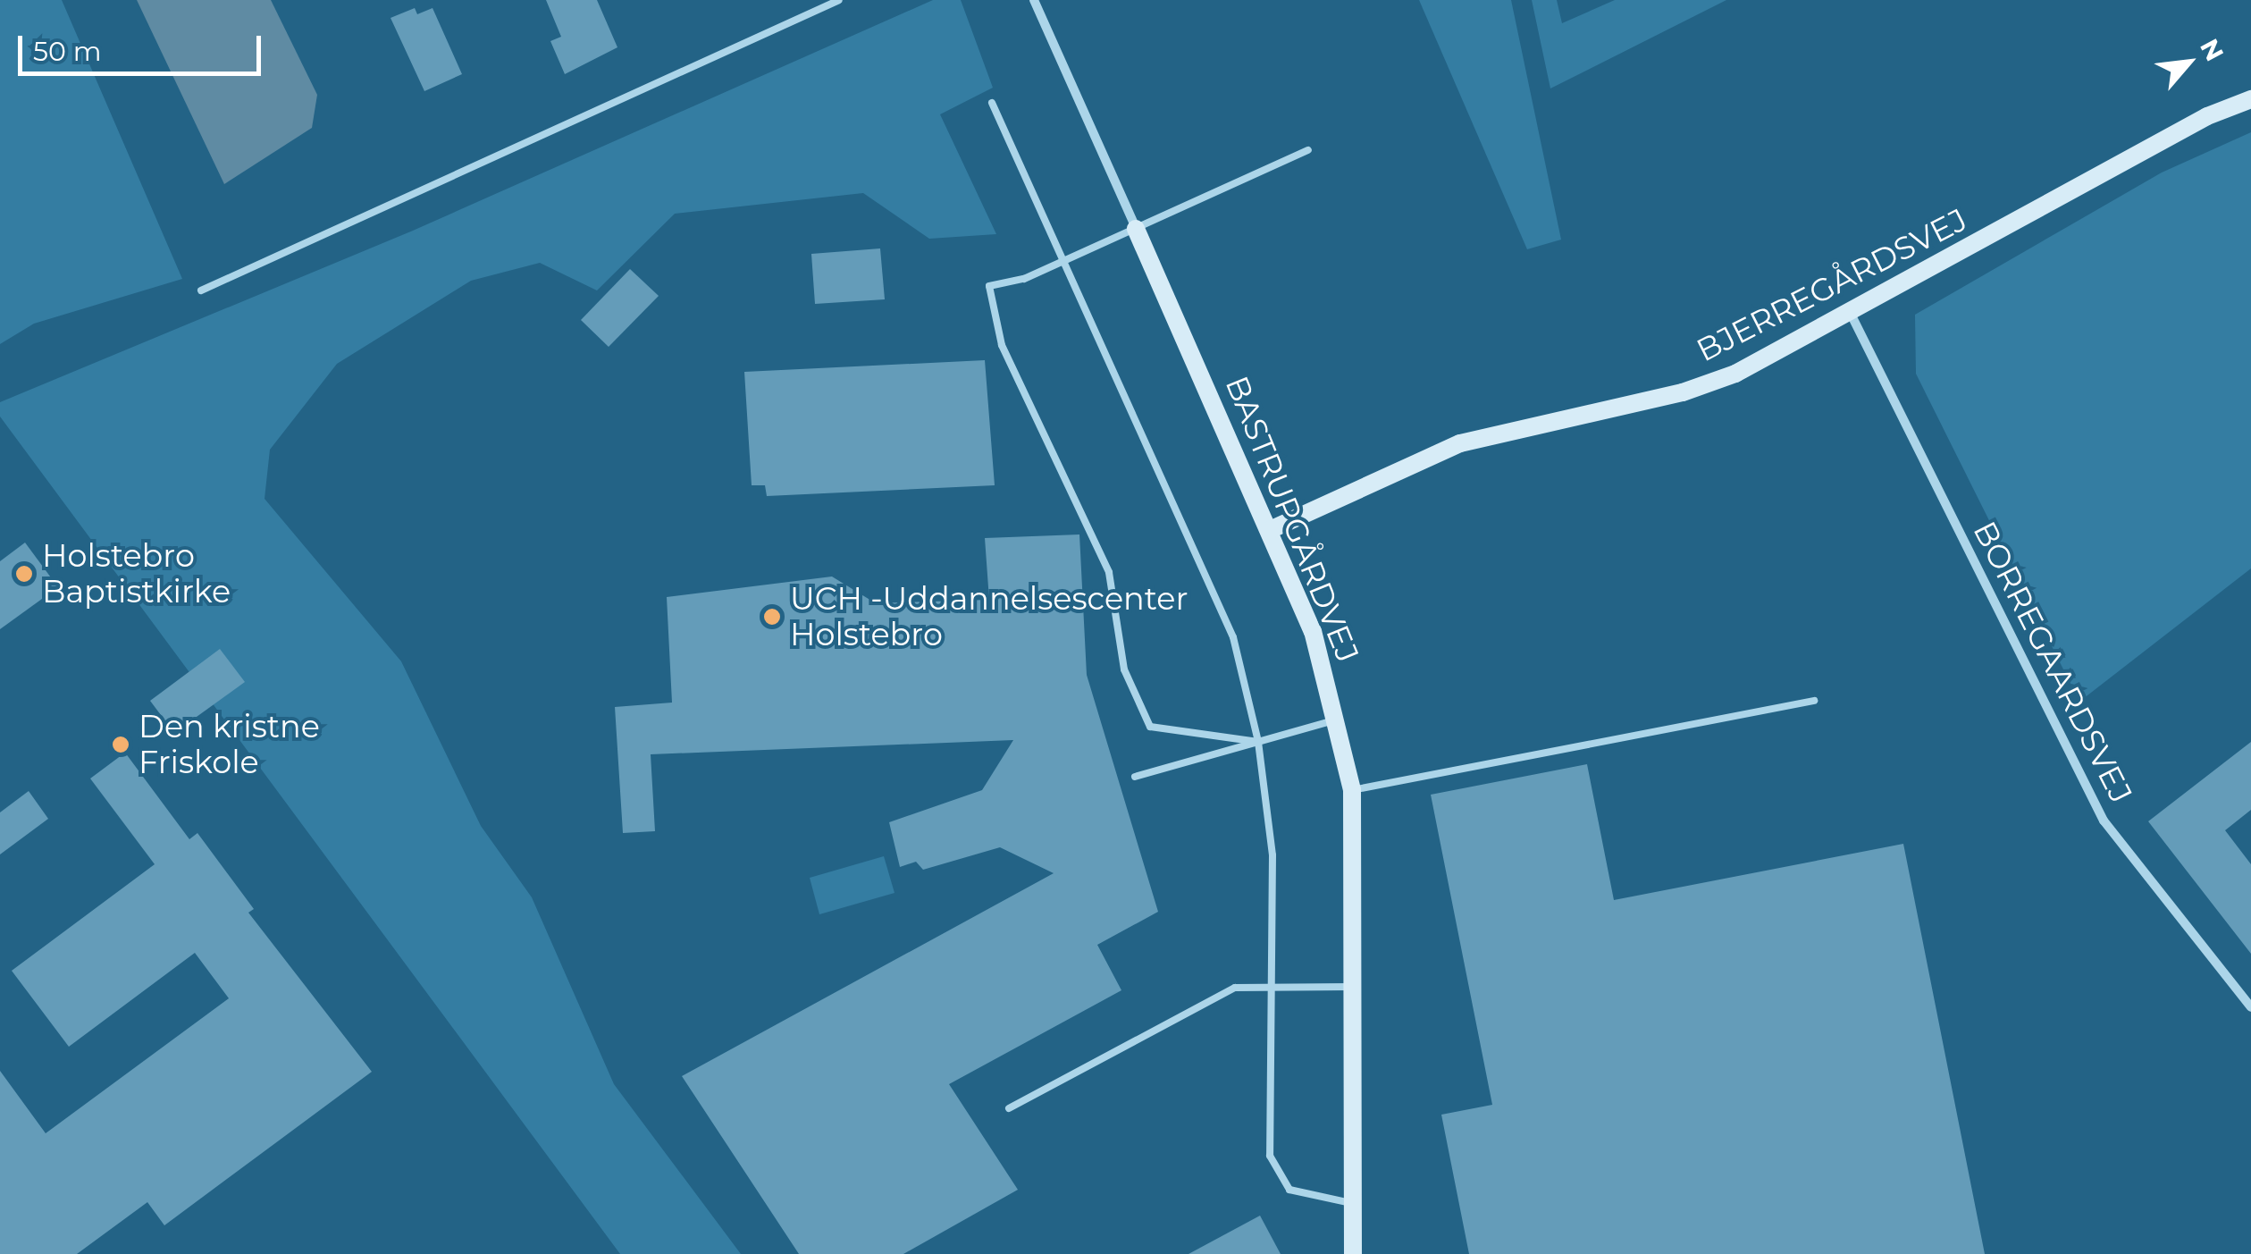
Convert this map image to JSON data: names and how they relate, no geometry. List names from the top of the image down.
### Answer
{
  "streets": {
    "street": ["BJERREGÅRDSVEJ", "BASTRUPGÅRDVEJ", "BORREGAARDSVEJ"]
  },
  "crossings": [
    ["BJERREGÅRDSVEJ", "BASTRUPGÅRDVEJ"],
    ["BJERREGÅRDSVEJ", "BORREGAARDSVEJ"]
  ],
  "places": ["Holstebro Baptistkirke", "UCH -Uddannelsescenter Holstebro", "Den kristne Friskole"],
  "scale_bar": "50 m",
  "north": "top right"
}
